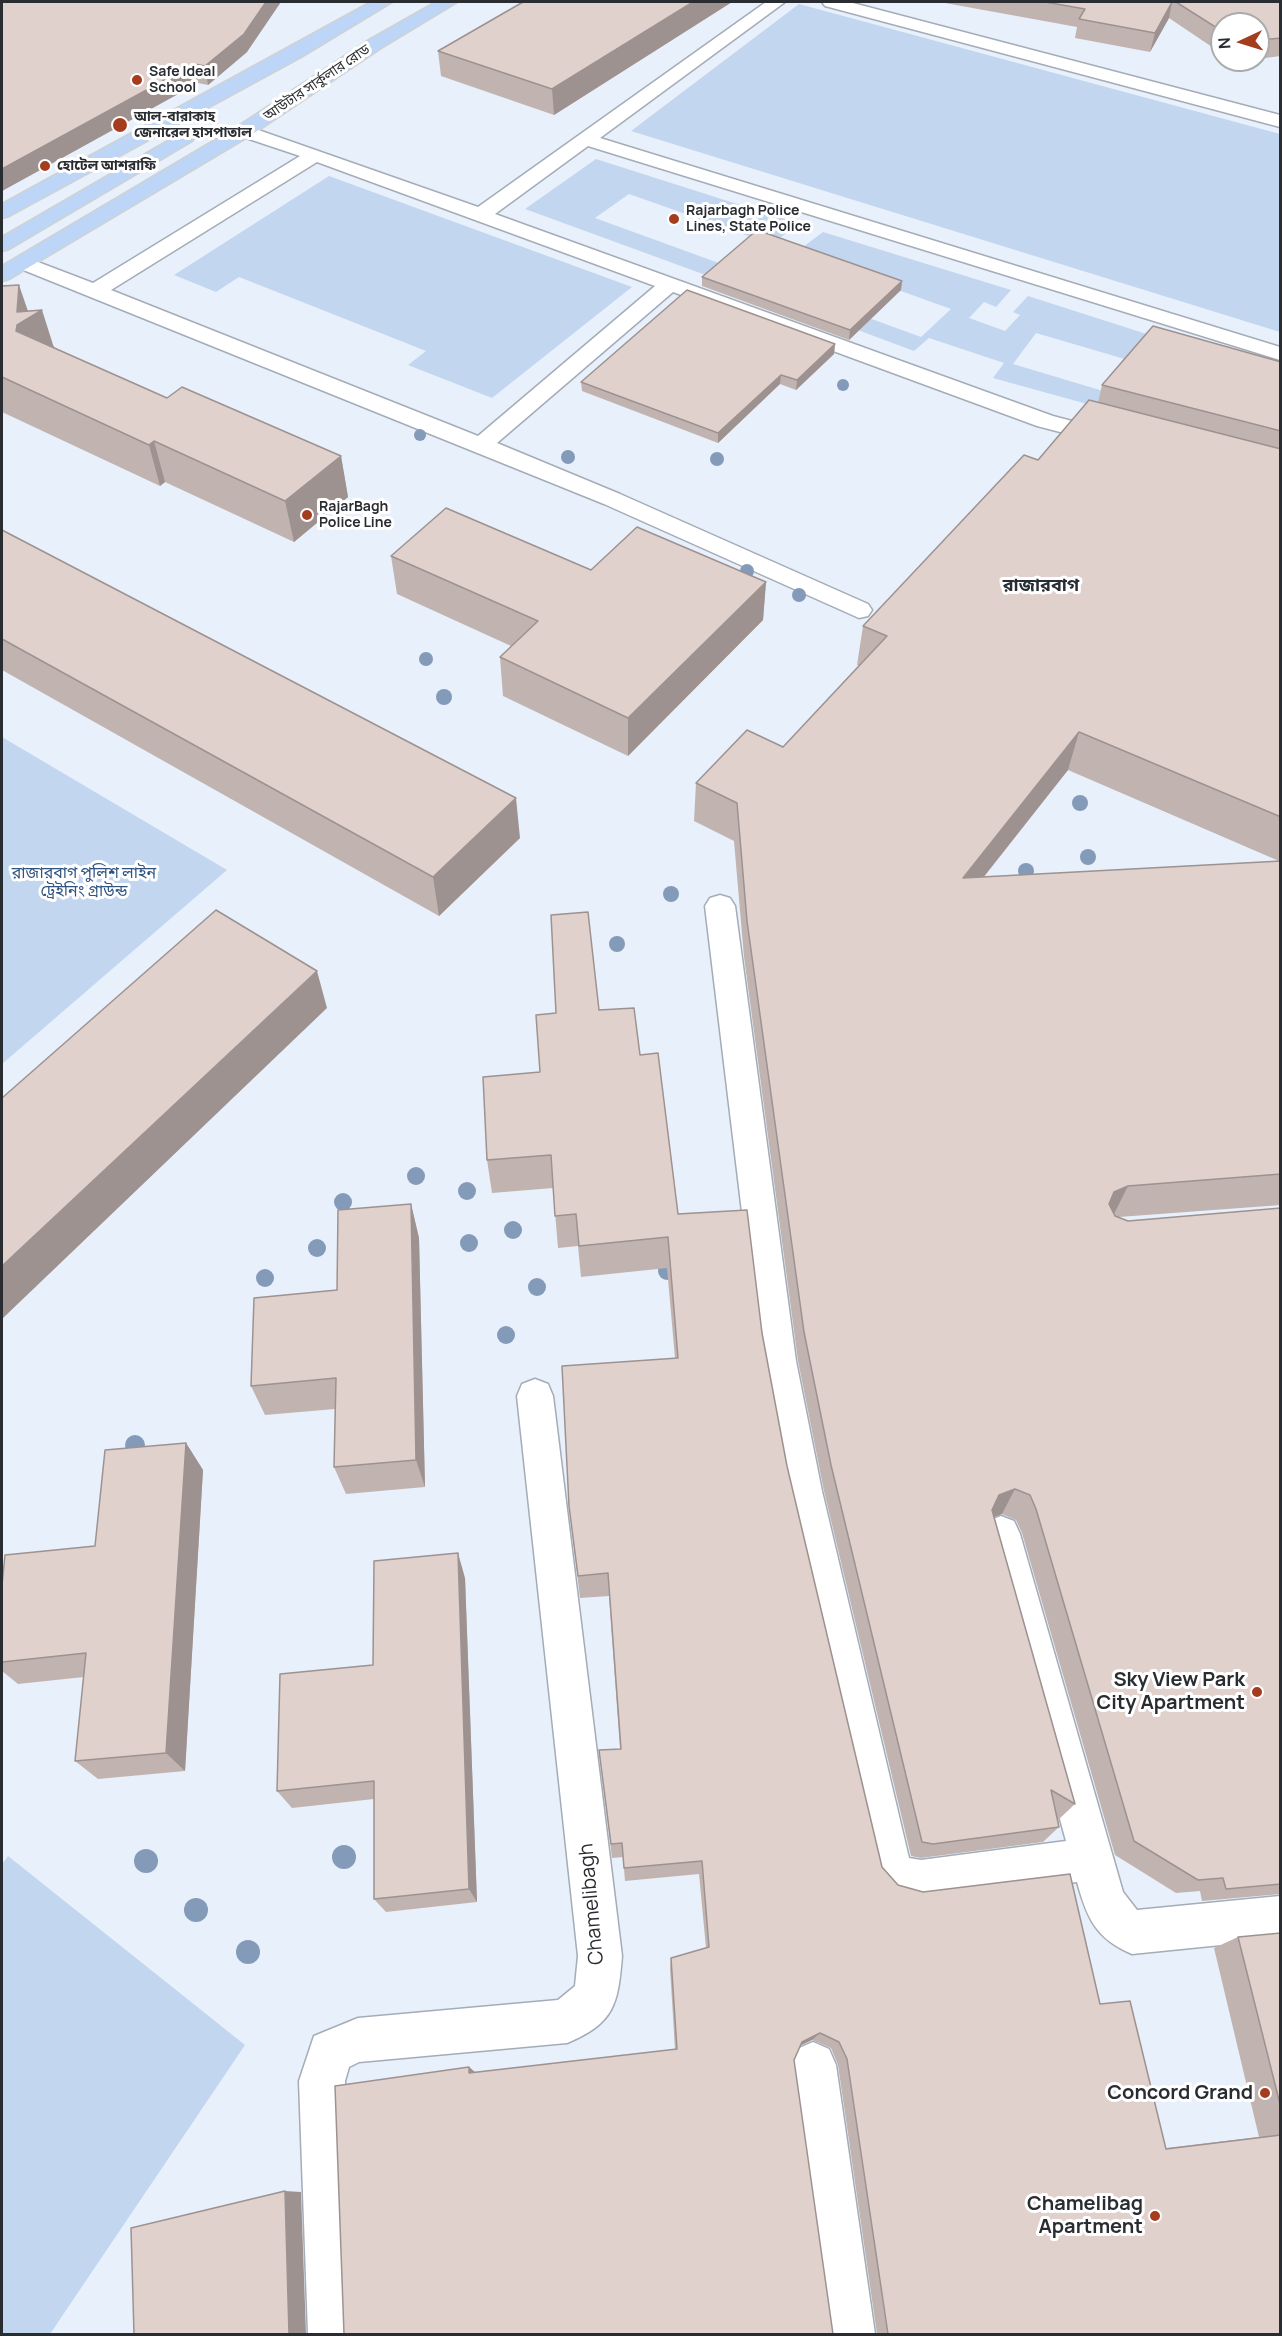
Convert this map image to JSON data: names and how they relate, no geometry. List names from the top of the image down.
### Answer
{
  "streets": {
    "main road": ["আউটার সার্কুলার রোড"],
    "street": ["Chamelibagh"]
  },
  "districts": ["রাজারবাগ"],
  "parks": ["রাজারবাগ পুলিশ লাইন ট্রেইনিং গ্রাউন্ড"],
  "places": [
    "Safe Ideal School",
    "আল-বারাকাহ জেনারেল হাসপাতাল",
    "হোটেল আশরাফি",
    "Rajarbagh Police Lines, State Police",
    "RajarBagh Police Line",
    "Sky View Park City Apartment",
    "Concord Grand",
    "Chamelibag Apartment"
  ],
  "north": "left"
}
